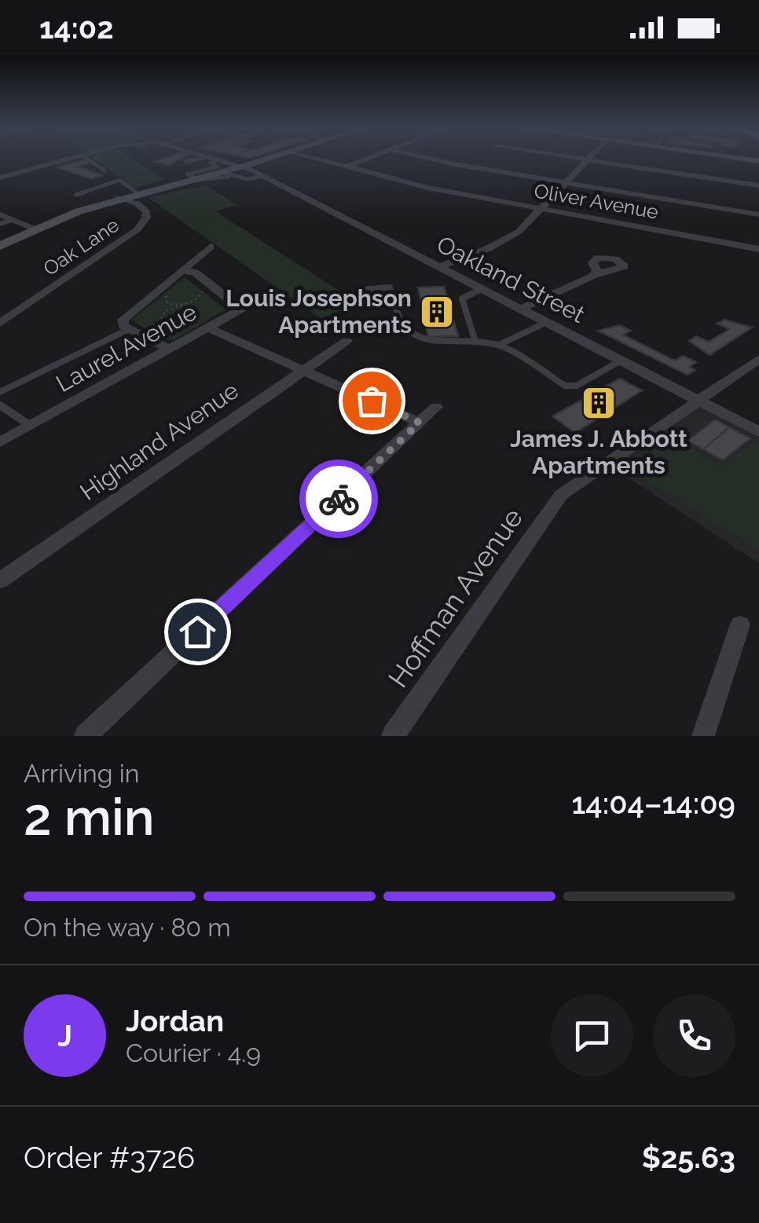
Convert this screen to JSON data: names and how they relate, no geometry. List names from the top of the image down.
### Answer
{
  "streets": {
    "street": [
      "Oliver Avenue",
      "Oak Lane",
      "Oakland Street",
      "Laurel Avenue",
      "Highland Avenue",
      "Hoffman Avenue"
    ]
  },
  "crossings": [
    ["Oakland Street", "Hoffman Avenue"]
  ],
  "places": {
    "building": ["Louis Josephson Apartments", "James J. Abbott Apartments"]
  },
  "page": {
    "status": "14:02",
    "heading": ["2 min", "Arriving in", "14:04–14:09"],
    "panel": [
      "Jordan",
      "Courier · 4.9",
      "Order #3726",
      "$25.63"
    ],
    "bar": "On the way · 80 m",
    "round": "J"
  }
}
